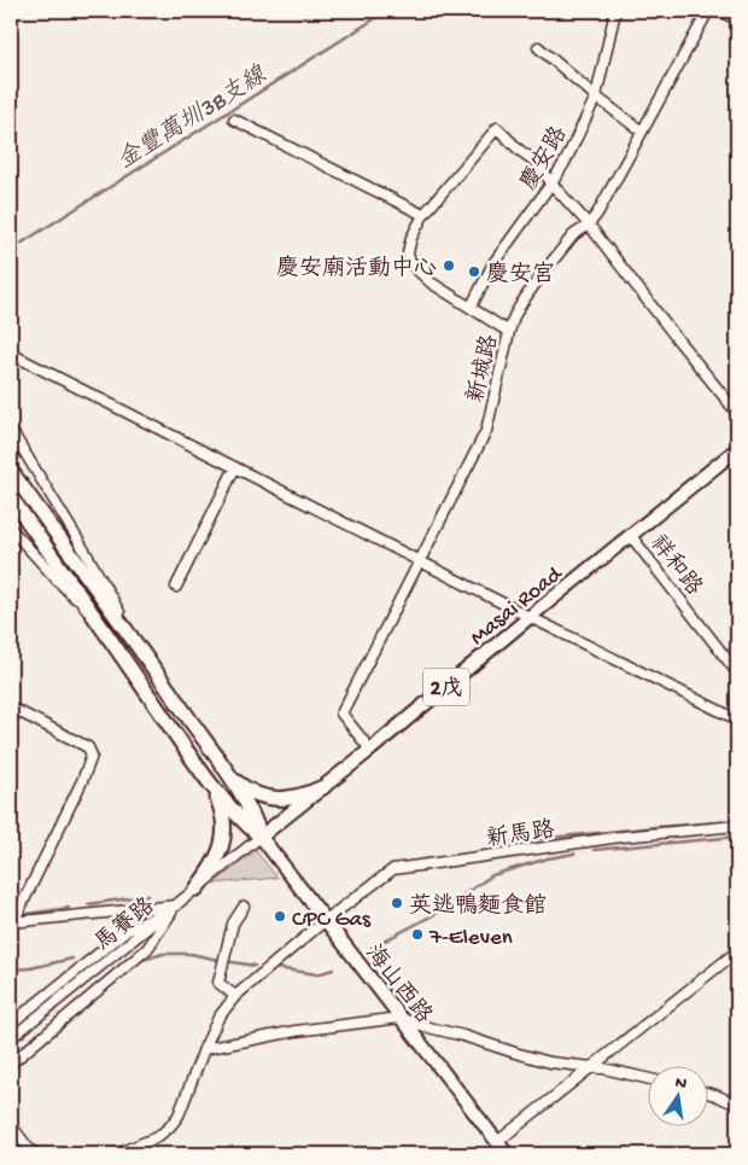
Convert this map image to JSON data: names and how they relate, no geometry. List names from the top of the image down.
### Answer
{
  "streets": {
    "main road": ["Masai Road", "2戊", "海山西路"],
    "street": [
      "慶安路",
      "新城路",
      "祥和路",
      "新馬路",
      "馬賽路"
    ]
  },
  "crossings": [
    ["新城路", "Masai Road"],
    ["祥和路", "Masai Road"],
    ["Masai Road", "馬賽路"],
    ["Masai Road", "海山西路"],
    ["新馬路", "海山西路"],
    ["馬賽路", "海山西路"]
  ],
  "water": ["金豐萬圳3B支線"],
  "places": [
    "慶安廟活動中心",
    "慶安宮",
    "英逃鴨麵食館",
    "CPC Gas",
    "7-Eleven"
  ],
  "north": "top"
}
